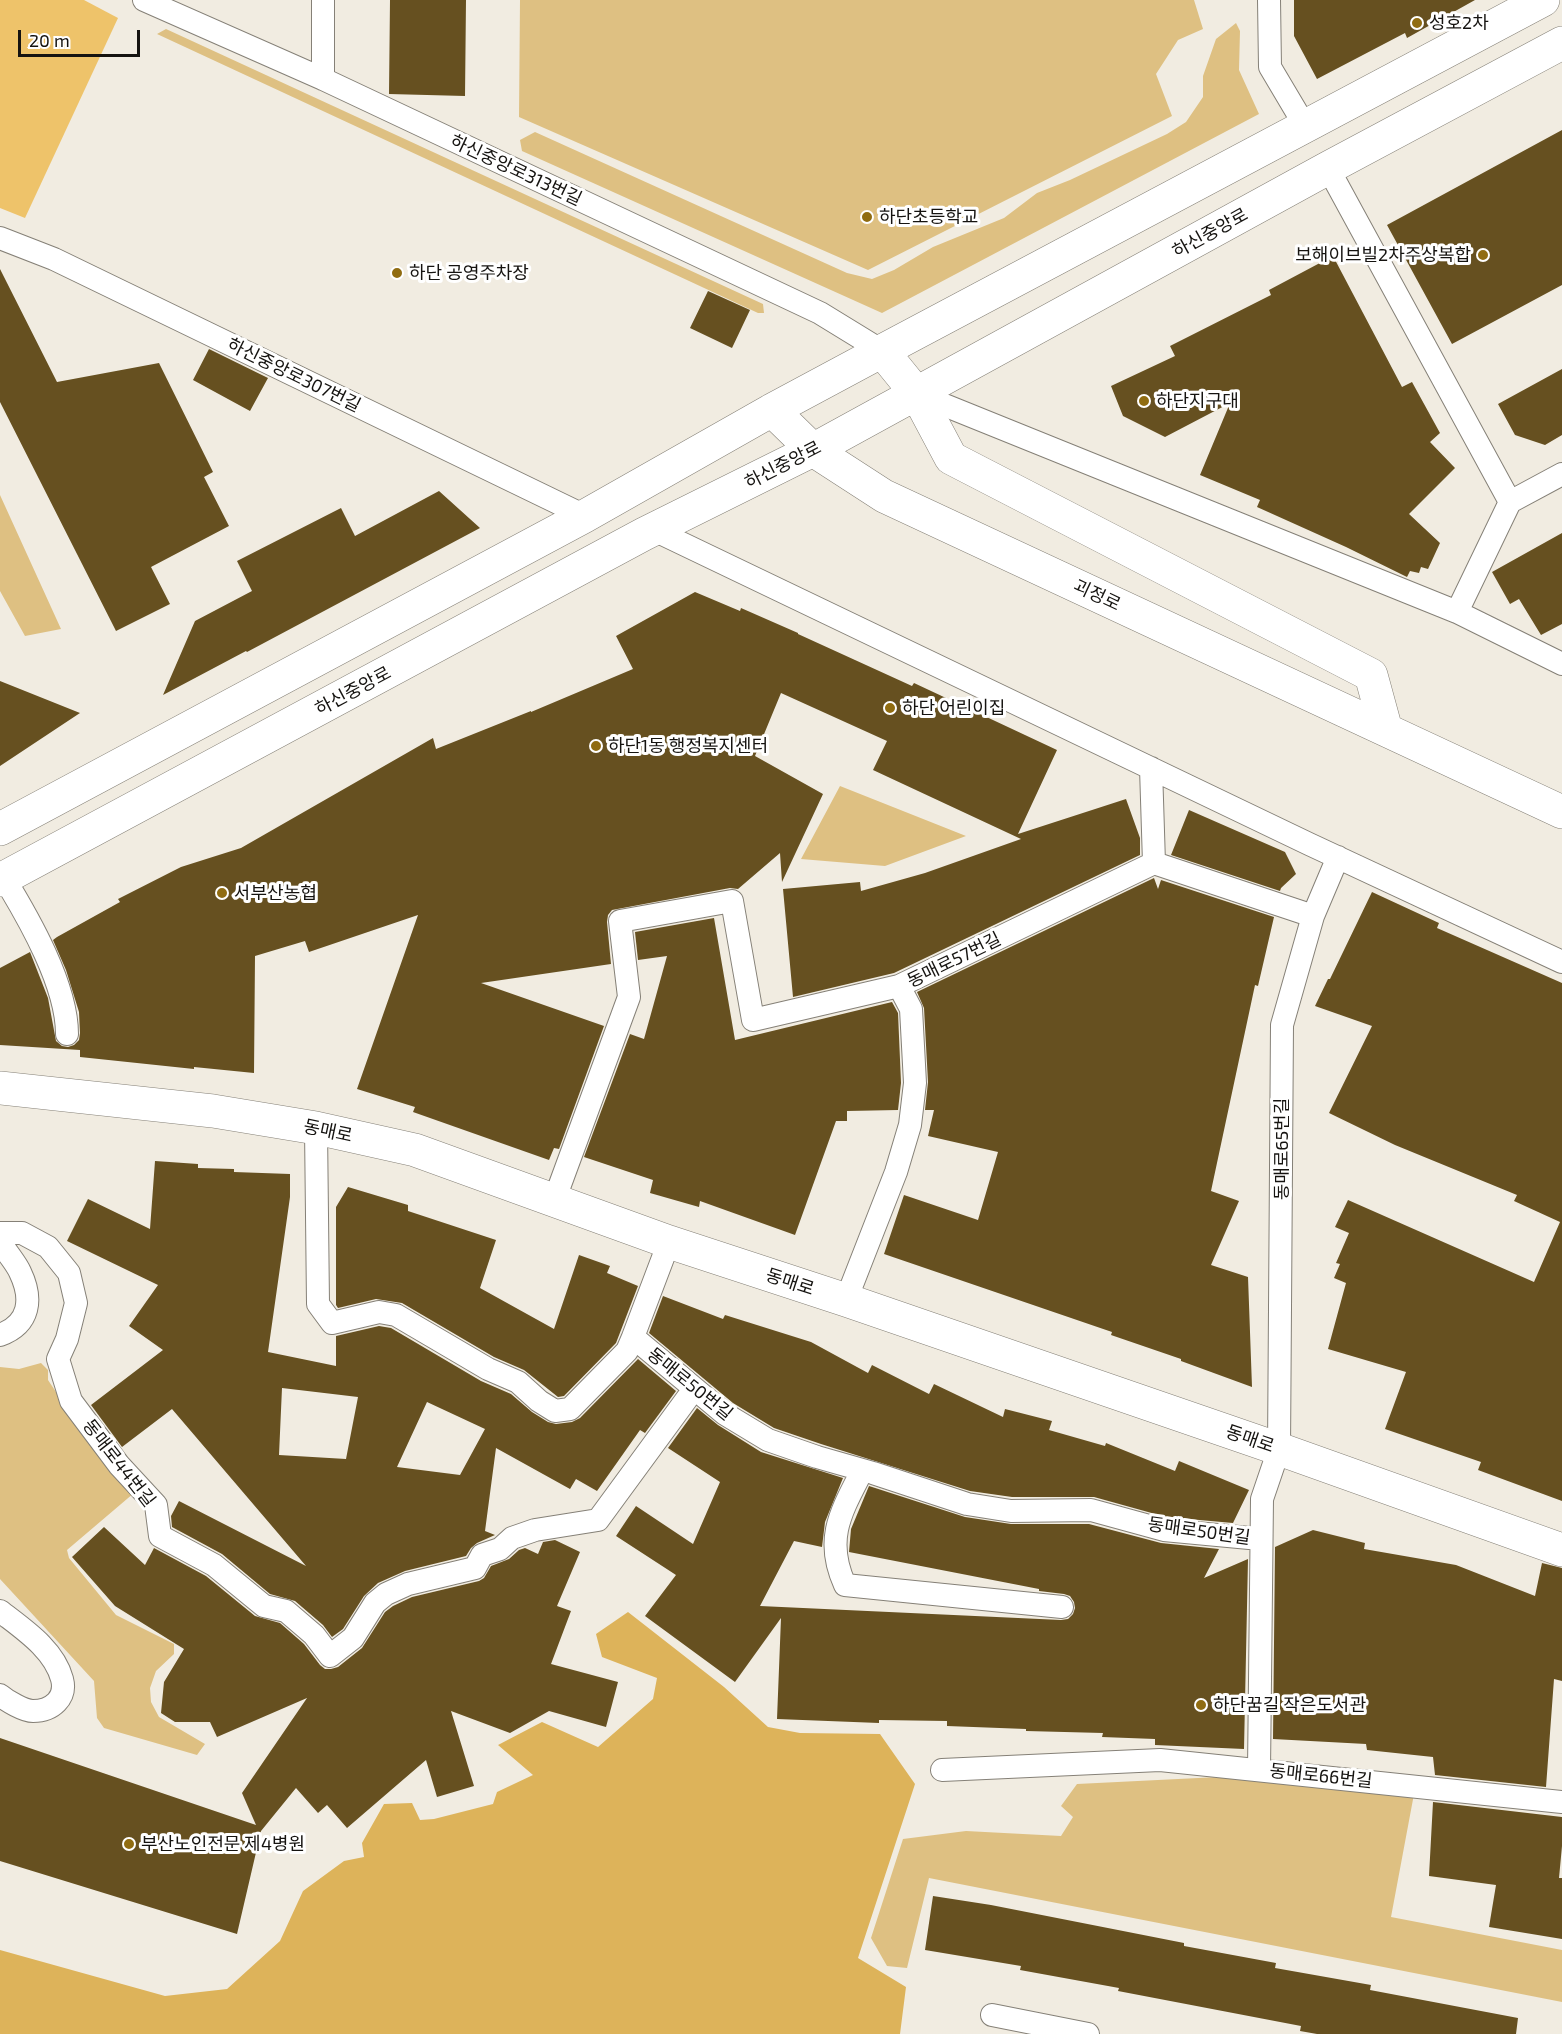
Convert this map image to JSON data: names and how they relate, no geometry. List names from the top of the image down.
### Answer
{
  "streets": {
    "street": ["하신중앙로", "괴정로", "동매로"],
    "lane": [
      "하신중앙로313번길",
      "하신중앙로307번길",
      "동매로57번길",
      "동매로65번길",
      "동매로50번길",
      "동매로44번길",
      "동매로66번길"
    ]
  },
  "crossings": [
    ["하신중앙로", "괴정로"],
    ["동매로57번길", "동매로"],
    ["동매로", "동매로65번길"],
    ["동매로", "동매로50번길"],
    ["동매로", "동매로66번길"],
    ["동매로65번길", "동매로66번길"],
    ["동매로50번길", "동매로44번길"],
    ["동매로50번길", "동매로66번길"]
  ],
  "places": [
    "성호2차",
    "하단초등학교",
    "보해이브빌2차주상복합",
    "하단 공영주차장",
    "하단지구대",
    "하단 어린이집",
    "하단1동 행정복지센터",
    "서부산농협",
    "하단꿈길 작은도서관",
    "부산노인전문 제4병원"
  ],
  "scale_bar": "20 m"
}
